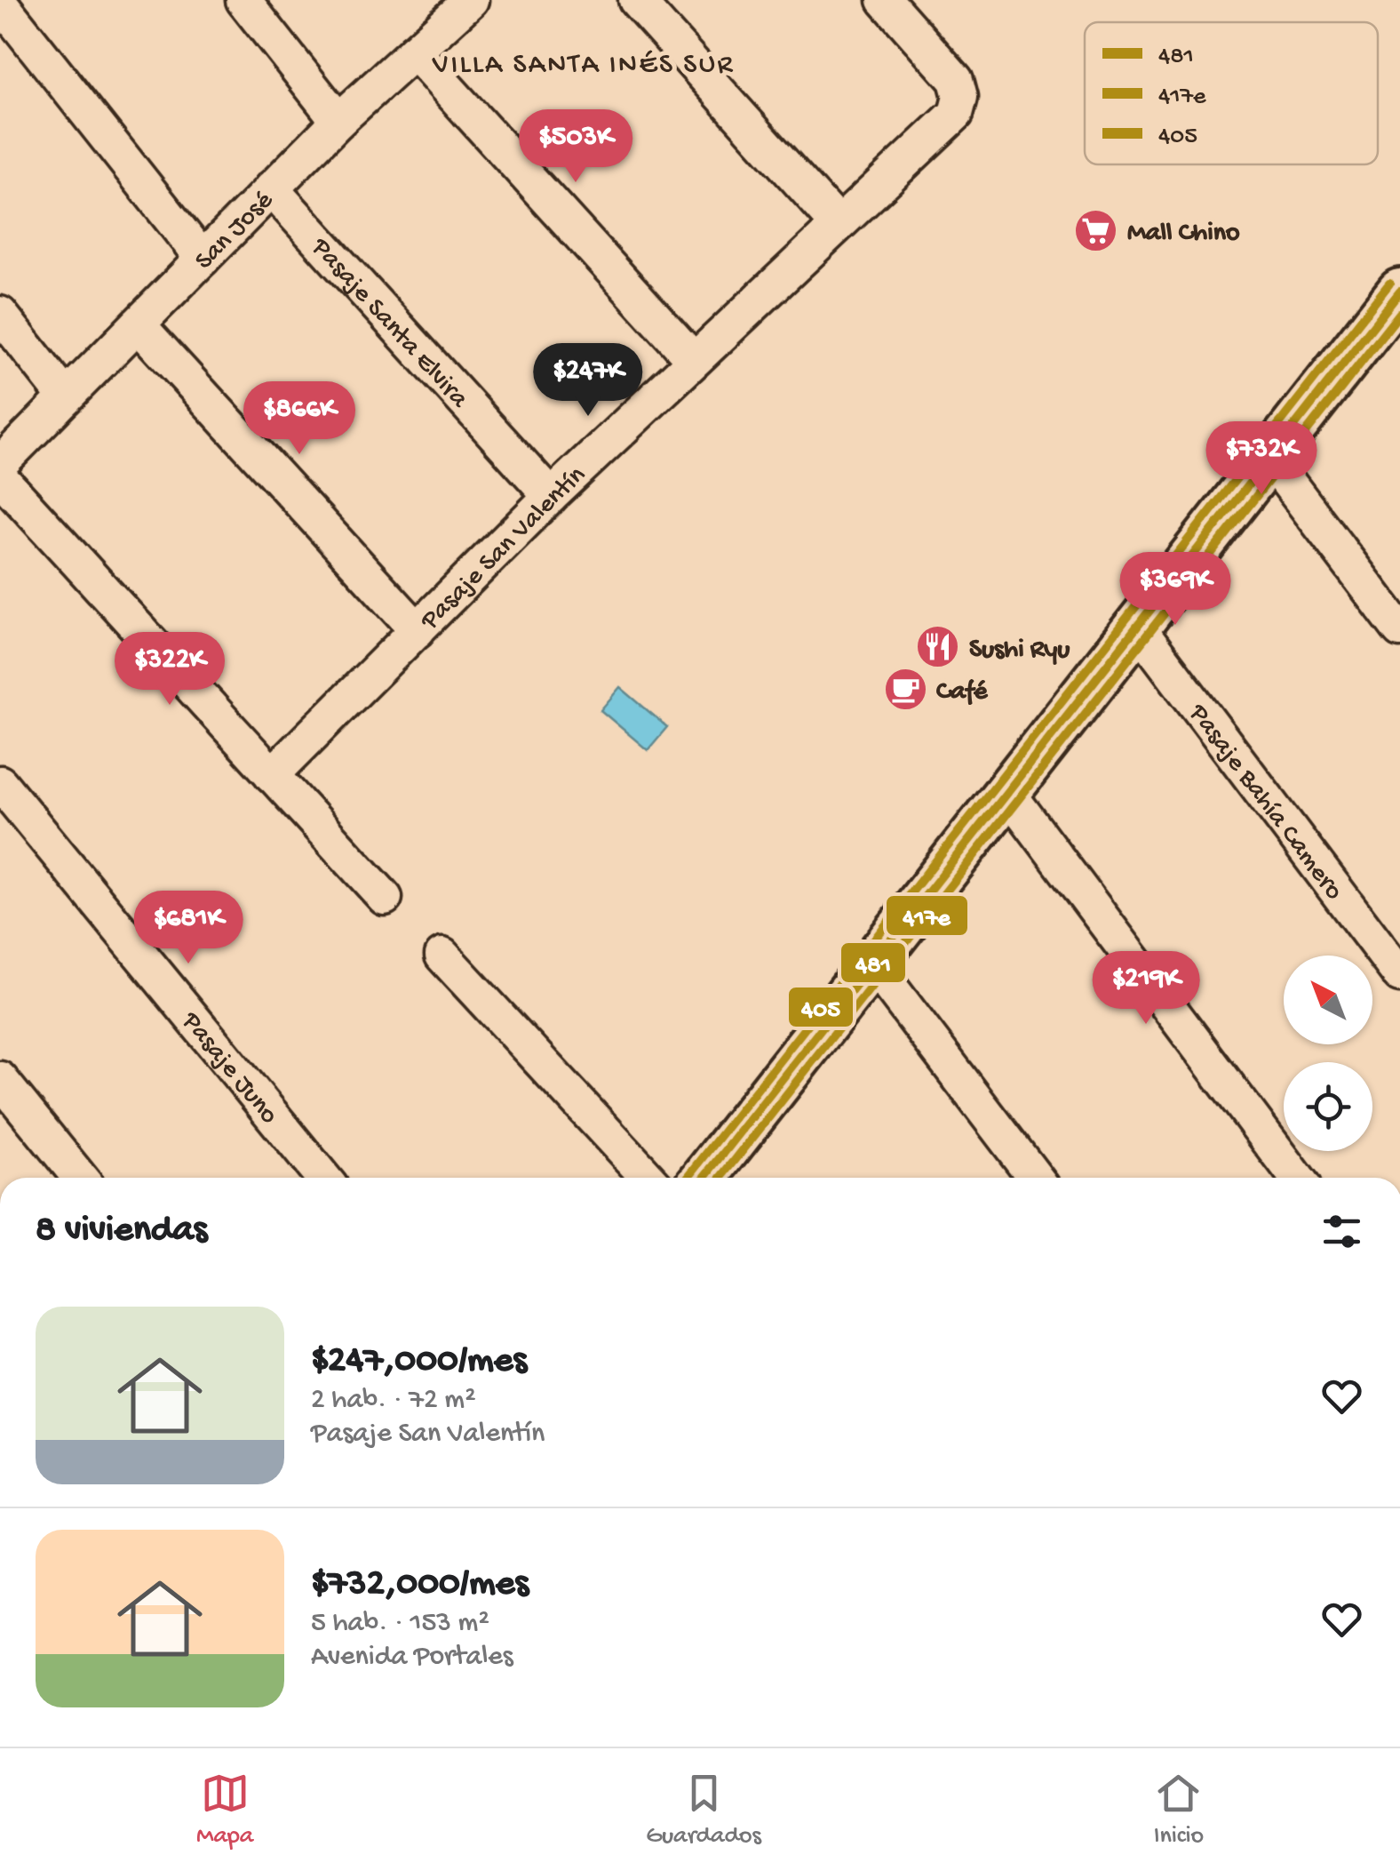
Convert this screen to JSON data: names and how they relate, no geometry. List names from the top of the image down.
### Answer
{
  "streets": {
    "street": [
      "San José",
      "Pasaje Santa Elvira",
      "Pasaje San Valentín",
      "Pasaje Bahía Camero",
      "Pasaje Juno"
    ]
  },
  "crossings": [
    ["San José", "Pasaje Santa Elvira"],
    ["Pasaje Santa Elvira", "Pasaje San Valentín"]
  ],
  "districts": ["VILLA SANTA INÉS SUR"],
  "places": {
    "supermarket": ["Mall Chino"],
    "restaurant": ["Sushi Ryu"],
    "cafe": ["Café"]
  },
  "lines": ["transit line 405", "transit line 481", "transit line 417e"],
  "legend": ["481", "417e", "405"],
  "north": "top left",
  "page": {
    "price": [
      "$503K",
      "$247K",
      "$866K",
      "$732K",
      "$369K",
      "$322K",
      "$681K",
      "$219K"
    ],
    "heading": "8 viviendas",
    "list": [
      {
        "name": "$247,000/mes",
        "note": "2 hab. · 72 m² · Pasaje San Valentín"
      },
      {
        "name": "$732,000/mes",
        "note": "5 hab. · 153 m² · Avenida Portales"
      }
    ],
    "tabs": ["Mapa", "Guardados", "Inicio"]
  }
}
